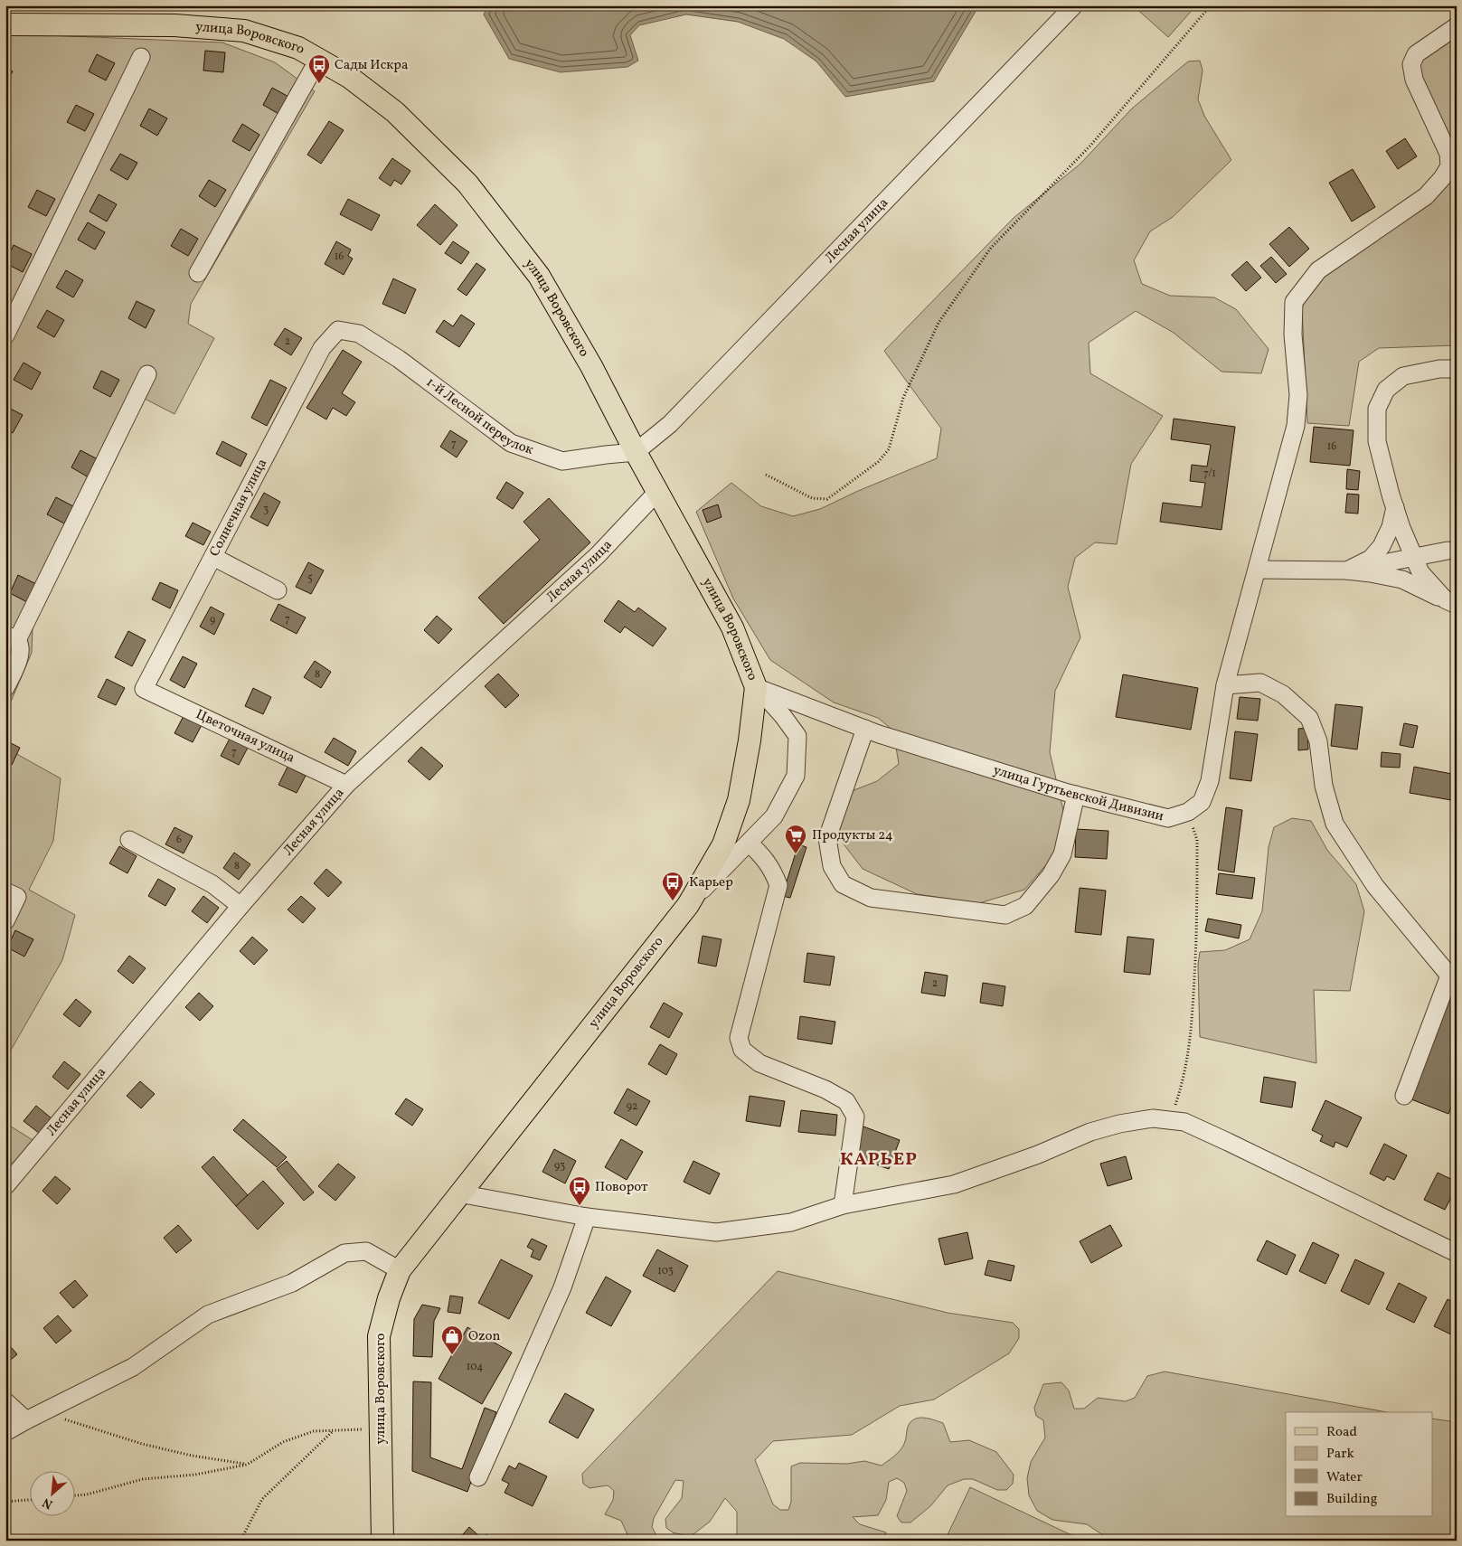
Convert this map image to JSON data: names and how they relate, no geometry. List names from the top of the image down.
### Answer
{
  "streets": {
    "main road": ["улица Воровского"],
    "street": [
      "Лесная улица",
      "1-й Лесной переулок",
      "Солнечная улица",
      "Цветочная улица",
      "улица Гуртьевской Дивизии"
    ]
  },
  "crossings": [
    ["улица Воровского", "Лесная улица"],
    ["улица Воровского", "1-й Лесной переулок"],
    ["улица Воровского", "улица Гуртьевской Дивизии"],
    ["Лесная улица", "1-й Лесной переулок"],
    ["Лесная улица", "Цветочная улица"],
    ["1-й Лесной переулок", "Солнечная улица"],
    ["Солнечная улица", "Цветочная улица"]
  ],
  "districts": ["КАРЬЕР"],
  "places": {
    "bus stop": ["Сады Искра", "Карьер", "Поворот"],
    "supermarket": ["Продукты 24"],
    "shop": ["Ozon"]
  },
  "house_numbers": [
    "16",
    "2",
    "7",
    "16",
    "7/1",
    "3",
    "5",
    "7",
    "9",
    "8",
    "7",
    "6",
    "8",
    "2",
    "92",
    "93",
    "103",
    "104"
  ],
  "legend": [
    "Road",
    "Park",
    "Water",
    "Building"
  ],
  "north": "bottom left"
}
